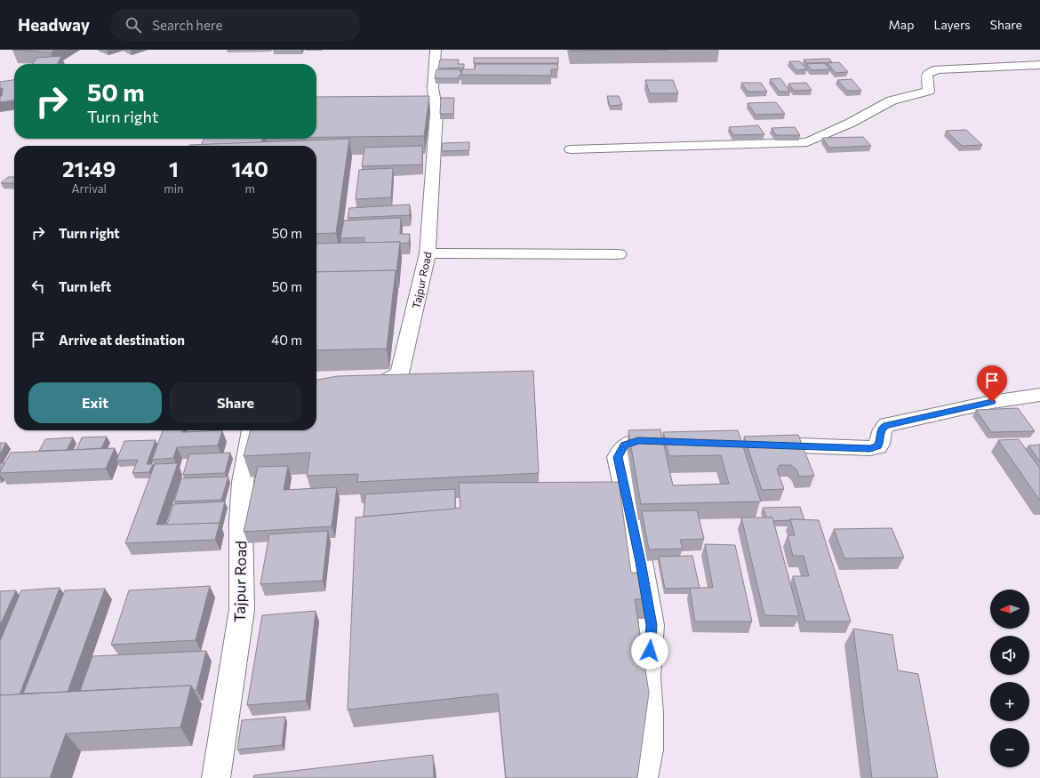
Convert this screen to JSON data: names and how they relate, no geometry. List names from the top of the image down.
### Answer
{
  "streets": {
    "street": ["Tajpur Road"]
  },
  "north": "left",
  "page": {
    "header": "Headway",
    "search": "Search here",
    "nav": ["Map", "Layers", "Share"],
    "turn": ["50 m", "Turn right"],
    "eta": [
      "21:49",
      "Arrival",
      "1",
      "min",
      "140",
      "m"
    ],
    "list": [
      {
        "name": "Turn right",
        "value": "50 m"
      },
      {
        "name": "Turn left",
        "value": "50 m"
      },
      {
        "name": "Arrive at destination",
        "value": "40 m"
      }
    ],
    "buttons": ["Exit", "Share"],
    "map_buttons": ["+", "−"]
  }
}
